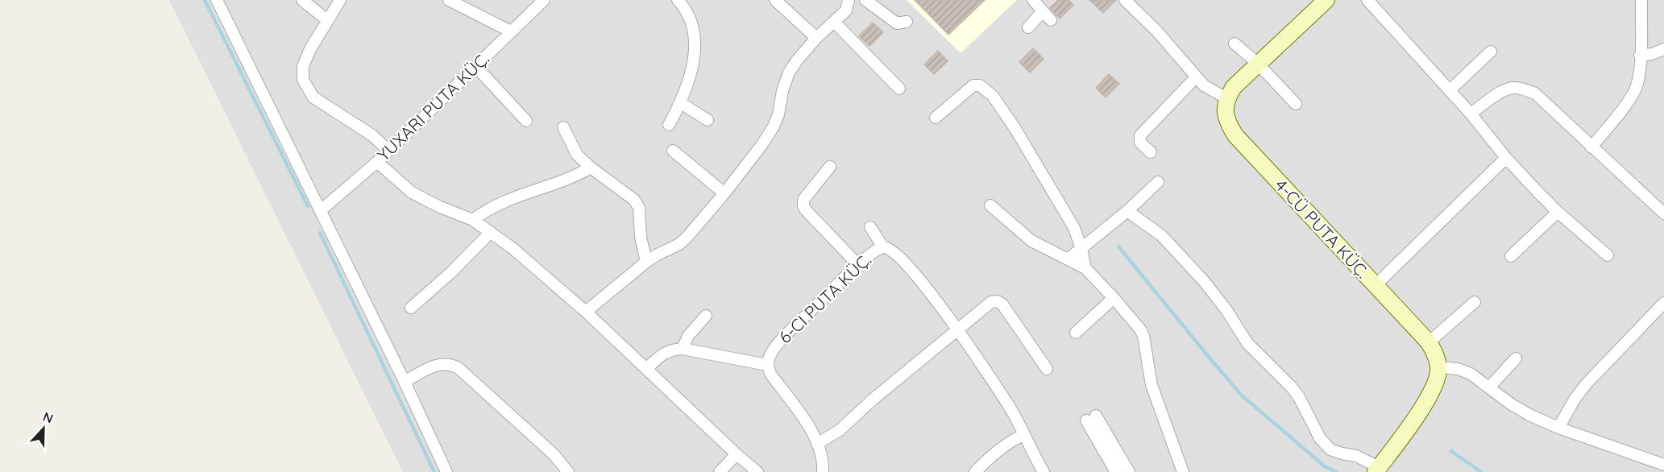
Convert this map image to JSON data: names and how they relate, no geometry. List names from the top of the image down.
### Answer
{
  "streets": {
    "street": ["4-CÜ PUTA KÜÇ."]
  },
  "north": "top"
}
